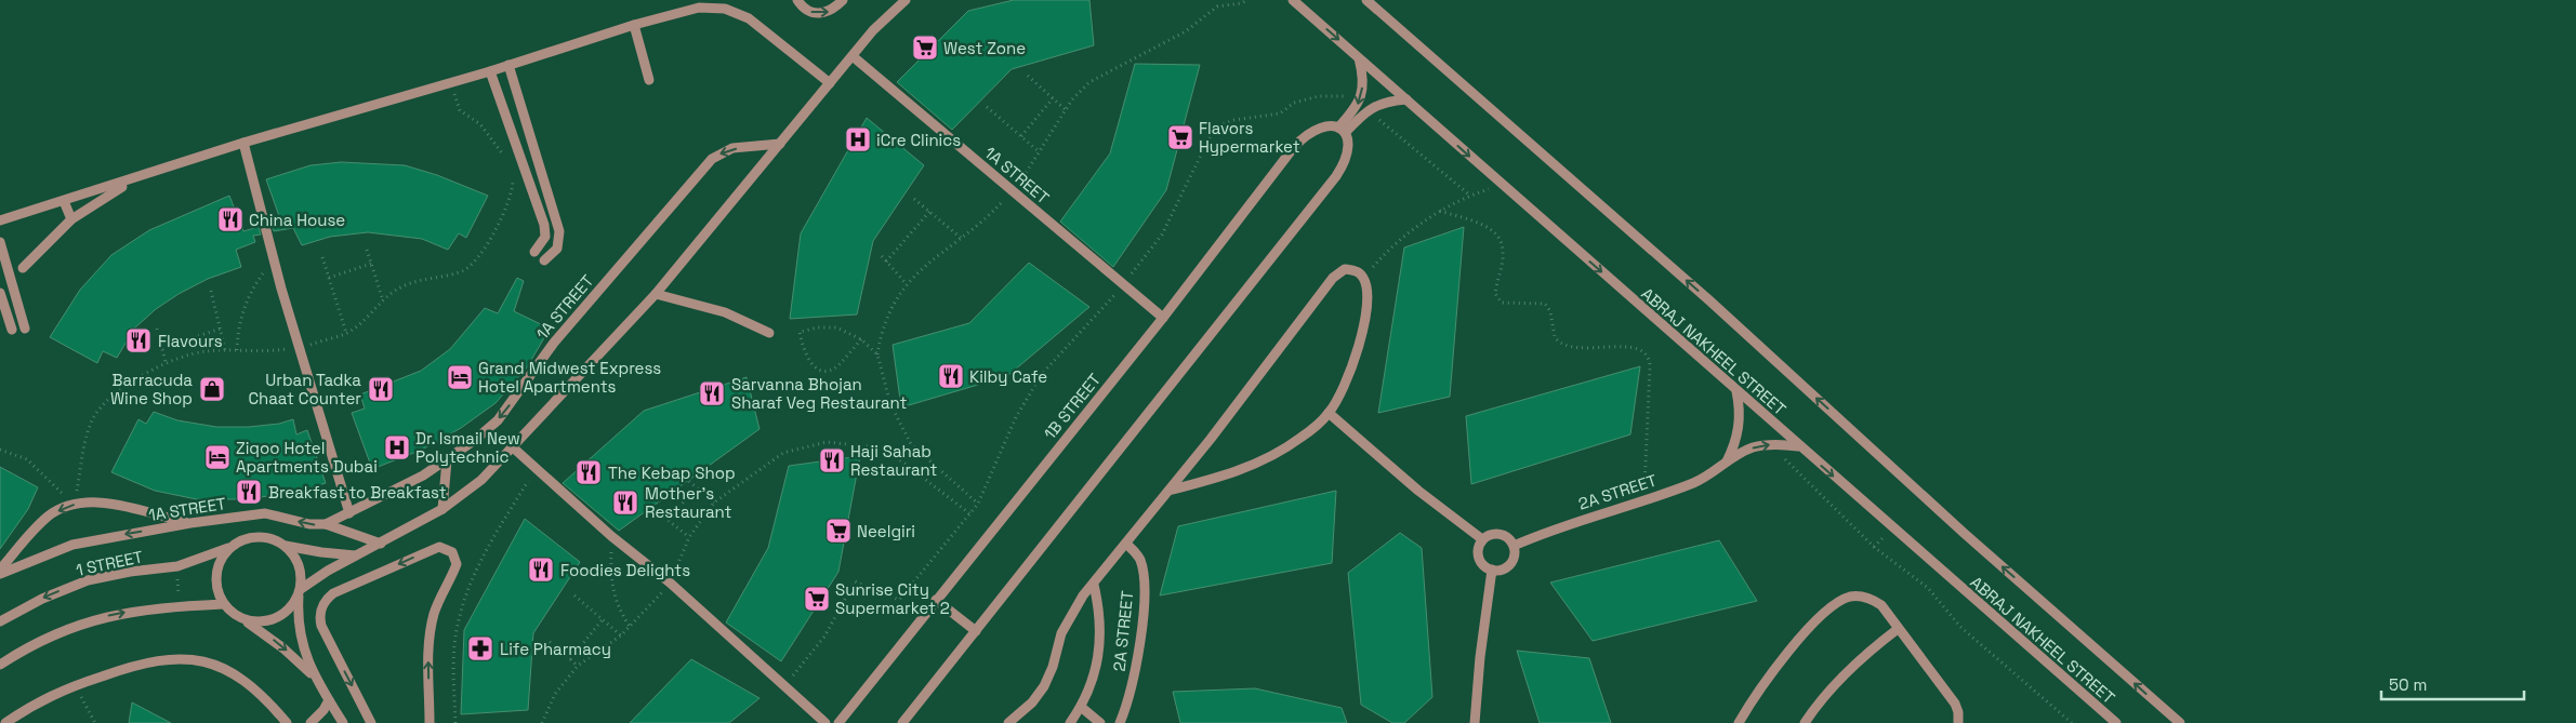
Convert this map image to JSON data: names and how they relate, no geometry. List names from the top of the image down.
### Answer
{
  "streets": {
    "street": [
      "1A STREET",
      "ABRAJ NAKHEEL STREET",
      "1B STREET",
      "2A STREET",
      "1 STREET"
    ]
  },
  "crossings": [
    ["1A STREET", "1B STREET"],
    ["ABRAJ NAKHEEL STREET", "2A STREET"]
  ],
  "places": {
    "supermarket": [
      "West Zone",
      "Flavors Hypermarket",
      "Neelgiri",
      "Sunrise City Supermarket 2"
    ],
    "hospital": ["iCre Clinics", "Dr. Ismail New Polytechnic"],
    "restaurant": [
      "China House",
      "Flavours",
      "Kilby Cafe",
      "Urban Tadka Chaat Counter",
      "Sarvanna Bhojan Sharaf Veg Restaurant",
      "Haji Sahab Restaurant",
      "The Kebap Shop",
      "Breakfast to Breakfast",
      "Mother's Restaurant",
      "Foodies Delights"
    ],
    "hotel": ["Grand Midwest Express Hotel Apartments", "Ziqoo Hotel Apartments Dubai"],
    "shop": ["Barracuda Wine Shop"],
    "pharmacy": ["Life Pharmacy"]
  },
  "scale_bar": "50 m"
}
